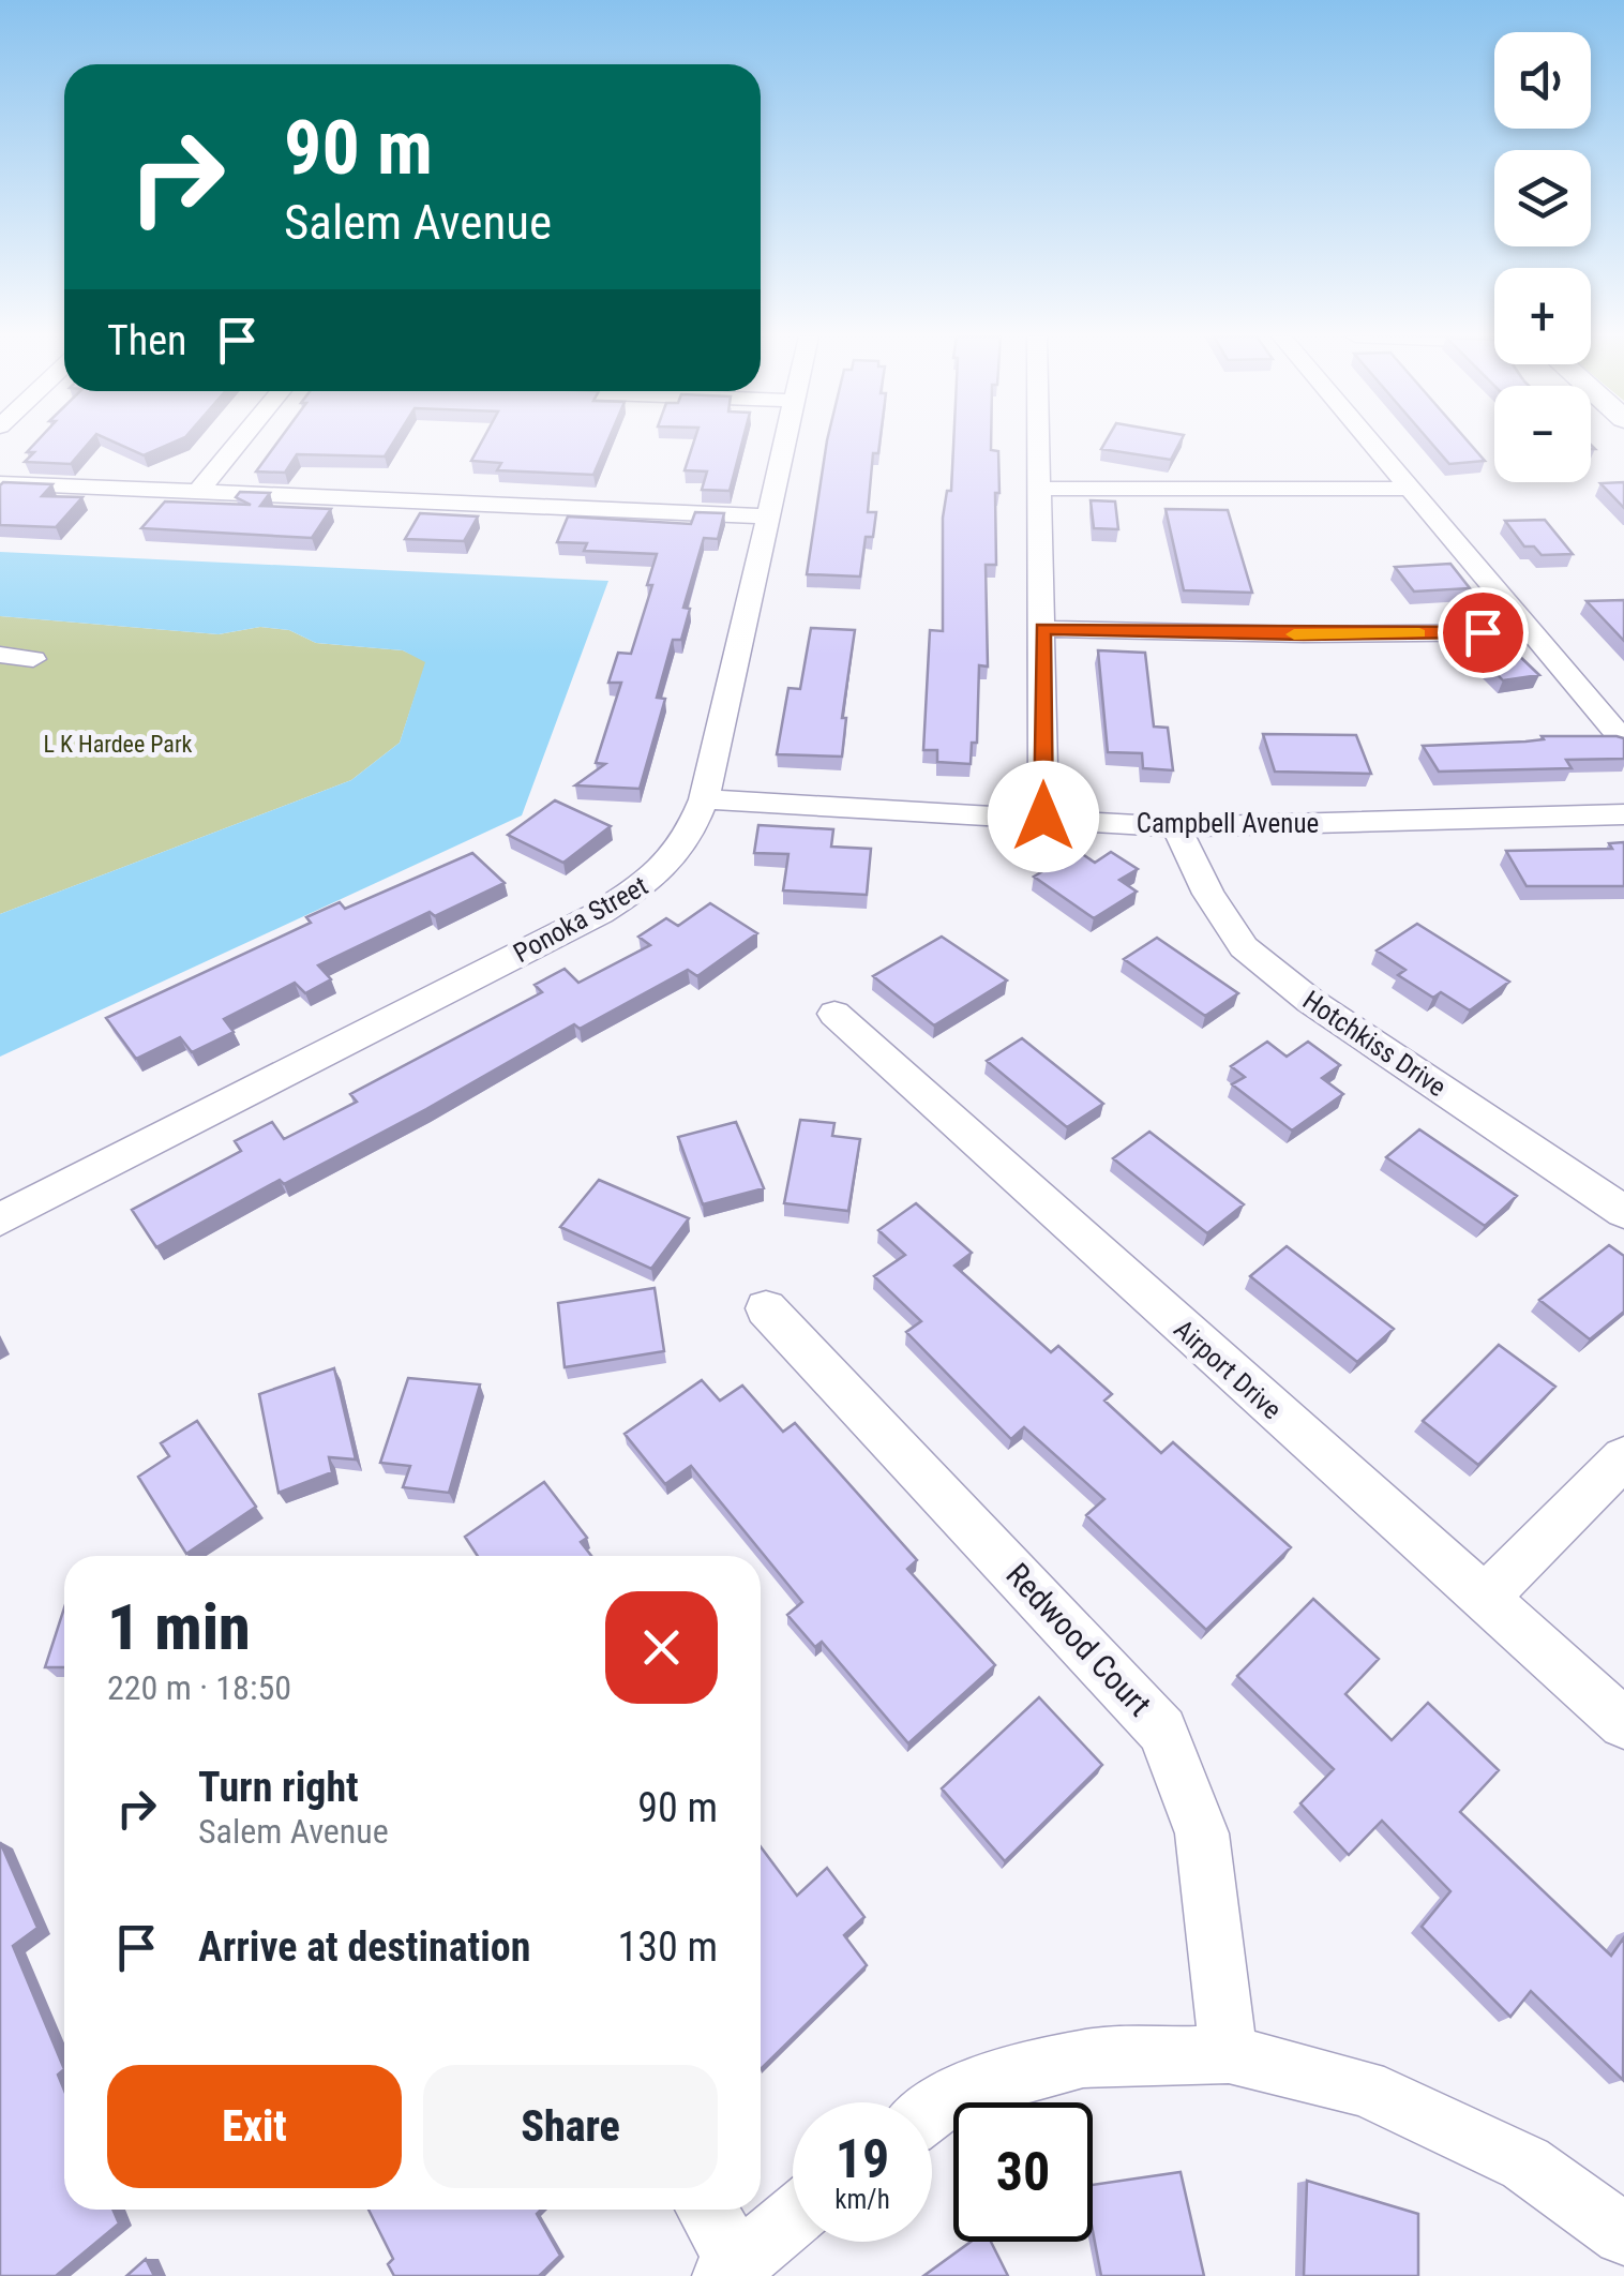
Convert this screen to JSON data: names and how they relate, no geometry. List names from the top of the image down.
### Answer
{
  "streets": {
    "street": [
      "Campbell Avenue",
      "Ponoka Street",
      "Hotchkiss Drive",
      "Airport Drive",
      "Redwood Court"
    ]
  },
  "crossings": [
    ["Campbell Avenue", "Ponoka Street"],
    ["Campbell Avenue", "Hotchkiss Drive"]
  ],
  "parks": ["L K Hardee Park"],
  "page": {
    "map_buttons": ["+", "−"],
    "turn": ["90 m", "Salem Avenue"],
    "then": "Then",
    "heading": ["1 min", "220 m · 18:50"],
    "list": [
      {
        "name": "Turn right",
        "note": "Salem Avenue",
        "value": "90 m"
      },
      {
        "name": "Arrive at destination",
        "value": "130 m"
      }
    ],
    "buttons": ["Exit", "Share"],
    "speed": "19 km/h",
    "limit": "30"
  }
}
